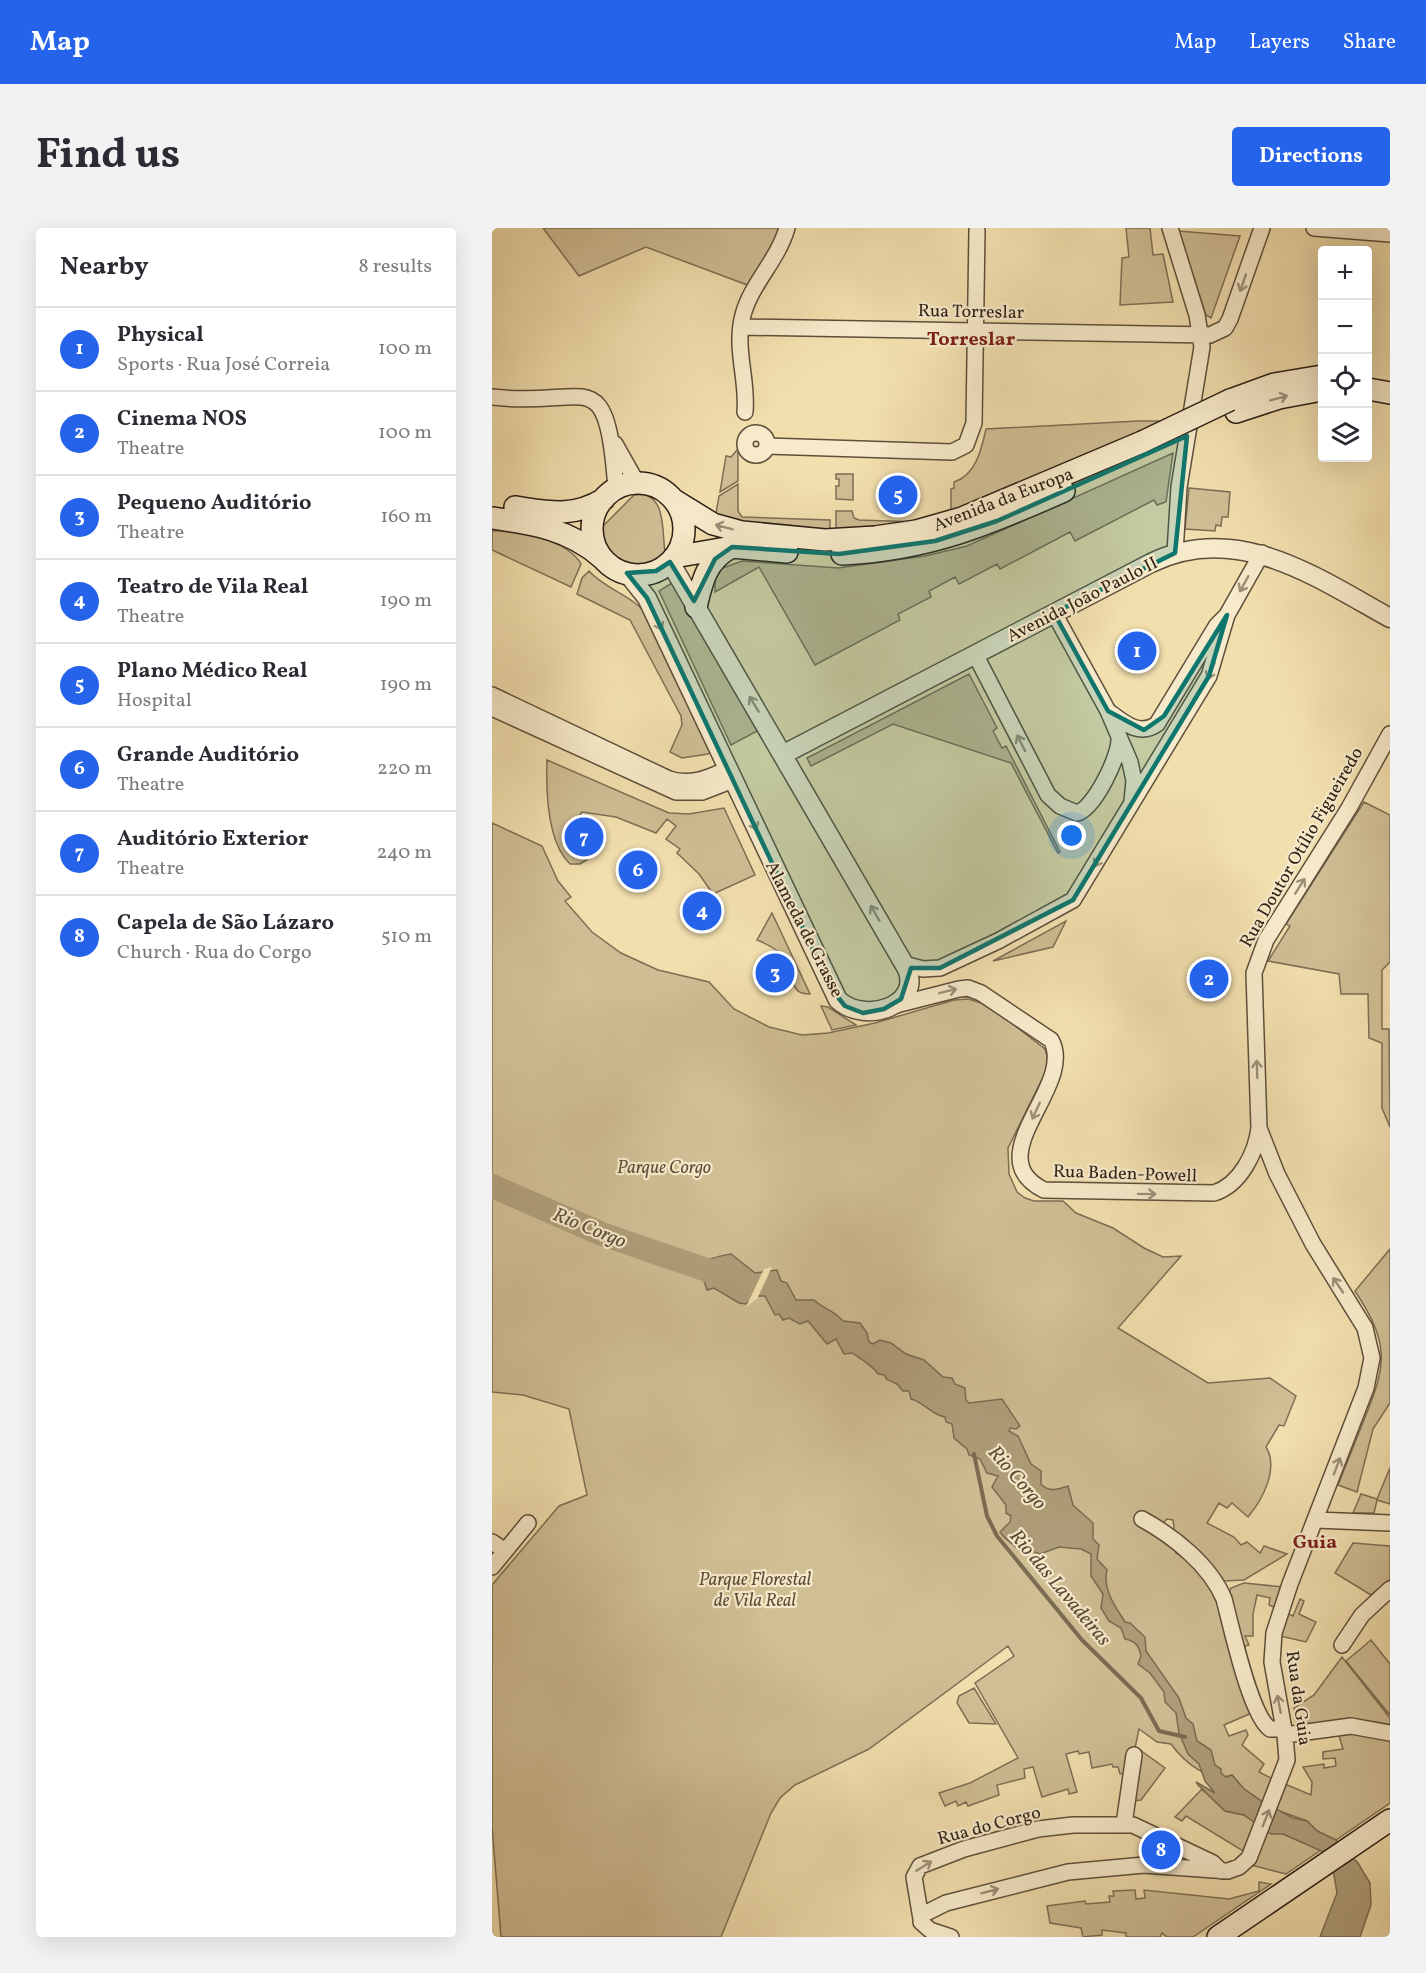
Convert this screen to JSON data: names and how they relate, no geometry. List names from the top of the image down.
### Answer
{
  "streets": {
    "main road": ["Avenida da Europa"],
    "street": [
      "Rua Torreslar",
      "Avenida João Paulo II",
      "Rua Doutor Otílio Figueiredo",
      "Alameda de Grasse",
      "Rua Baden-Powell",
      "Rua da Guia",
      "Rua do Corgo"
    ]
  },
  "crossings": [
    ["Avenida da Europa", "Alameda de Grasse"],
    ["Rua Doutor Otílio Figueiredo", "Rua Baden-Powell"],
    ["Rua Doutor Otílio Figueiredo", "Rua da Guia"],
    ["Alameda de Grasse", "Rua Baden-Powell"],
    ["Rua da Guia", "Rua do Corgo"]
  ],
  "one_way": ["Rua Doutor Otílio Figueiredo", "Rua da Guia"],
  "districts": ["Torreslar", "Guia"],
  "water": ["Rio Corgo", "Rio das Lavadeiras"],
  "parks": ["Parque Corgo", "Parque Florestal de Vila Real"],
  "page": {
    "header": "Map",
    "nav": ["Map", "Layers", "Share"],
    "title": "Find us",
    "buttons": "Directions",
    "heading": ["Nearby", "8 results"],
    "map_buttons": ["+", "−"],
    "list": [
      {
        "mark": "1",
        "name": "Physical",
        "note": "Sports · Rua José Correia",
        "value": "100 m"
      },
      {
        "mark": "2",
        "name": "Cinema NOS",
        "note": "Theatre",
        "value": "100 m"
      },
      {
        "mark": "3",
        "name": "Pequeno Auditório",
        "note": "Theatre",
        "value": "160 m"
      },
      {
        "mark": "4",
        "name": "Teatro de Vila Real",
        "note": "Theatre",
        "value": "190 m"
      },
      {
        "mark": "5",
        "name": "Plano Médico Real",
        "note": "Hospital",
        "value": "190 m"
      },
      {
        "mark": "6",
        "name": "Grande Auditório",
        "note": "Theatre",
        "value": "220 m"
      },
      {
        "mark": "7",
        "name": "Auditório Exterior",
        "note": "Theatre",
        "value": "240 m"
      },
      {
        "mark": "8",
        "name": "Capela de São Lázaro",
        "note": "Church · Rua do Corgo",
        "value": "510 m"
      }
    ],
    "pins": [
      "5",
      "1",
      "7",
      "6",
      "4",
      "3",
      "2",
      "8"
    ]
  }
}
